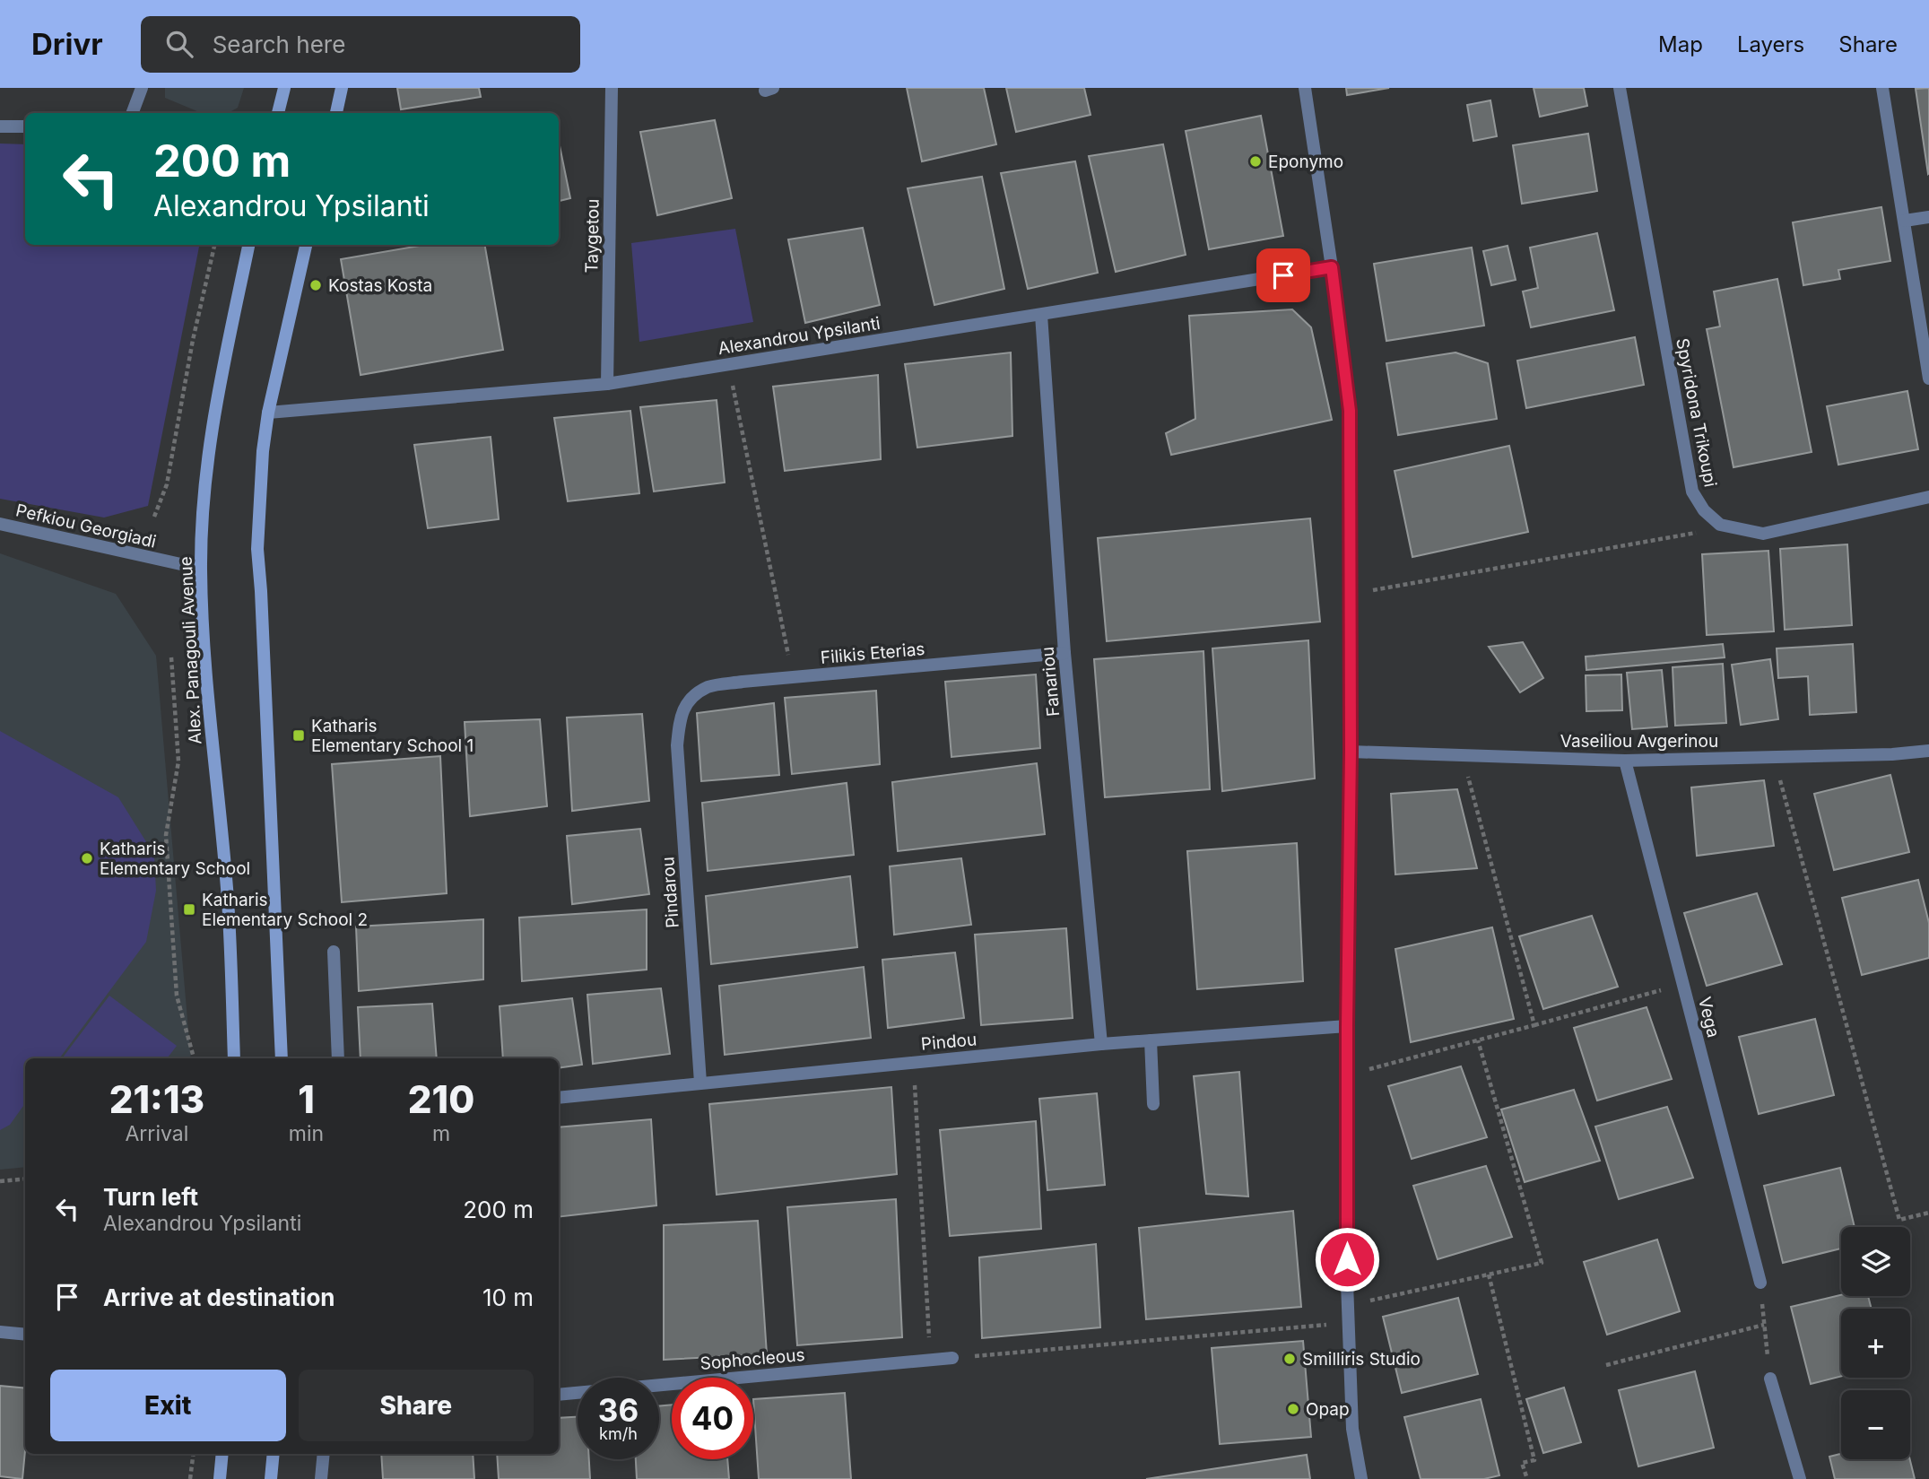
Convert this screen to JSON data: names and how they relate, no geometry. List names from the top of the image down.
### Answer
{
  "streets": {
    "main road": ["Alex. Panagouli Avenue"],
    "street": [
      "Taygetou",
      "Alexandrou Ypsilanti",
      "Spyridona Trikoupi",
      "Pefkiou Georgiadi",
      "Filikis Eterias",
      "Fanariou",
      "Vaseiliou Avgerinou",
      "Pindarou",
      "Vega",
      "Pindou",
      "Sophocleous"
    ]
  },
  "crossings": [
    ["Taygetou", "Alexandrou Ypsilanti"],
    ["Alexandrou Ypsilanti", "Fanariou"],
    ["Pefkiou Georgiadi", "Alex. Panagouli Avenue"],
    ["Filikis Eterias", "Fanariou"],
    ["Filikis Eterias", "Pindarou"],
    ["Fanariou", "Pindou"],
    ["Vaseiliou Avgerinou", "Vega"],
    ["Pindarou", "Pindou"]
  ],
  "places": {
    "other": [
      "Eponymo",
      "Kostas Kosta",
      "Katharis Elementary School",
      "Smilliris Studio",
      "Opap"
    ],
    "transit": ["Katharis Elementary School 1", "Katharis Elementary School 2"]
  },
  "page": {
    "header": "Drivr",
    "search": "Search here",
    "nav": ["Map", "Layers", "Share"],
    "turn": ["200 m", "Alexandrou Ypsilanti"],
    "eta": [
      "21:13",
      "Arrival",
      "1",
      "min",
      "210",
      "m"
    ],
    "list": [
      {
        "name": "Turn left",
        "note": "Alexandrou Ypsilanti",
        "value": "200 m"
      },
      {
        "name": "Arrive at destination",
        "value": "10 m"
      }
    ],
    "map_buttons": ["+", "−"],
    "buttons": ["Exit", "Share"],
    "speed": "36 km/h",
    "limit": "40"
  }
}
